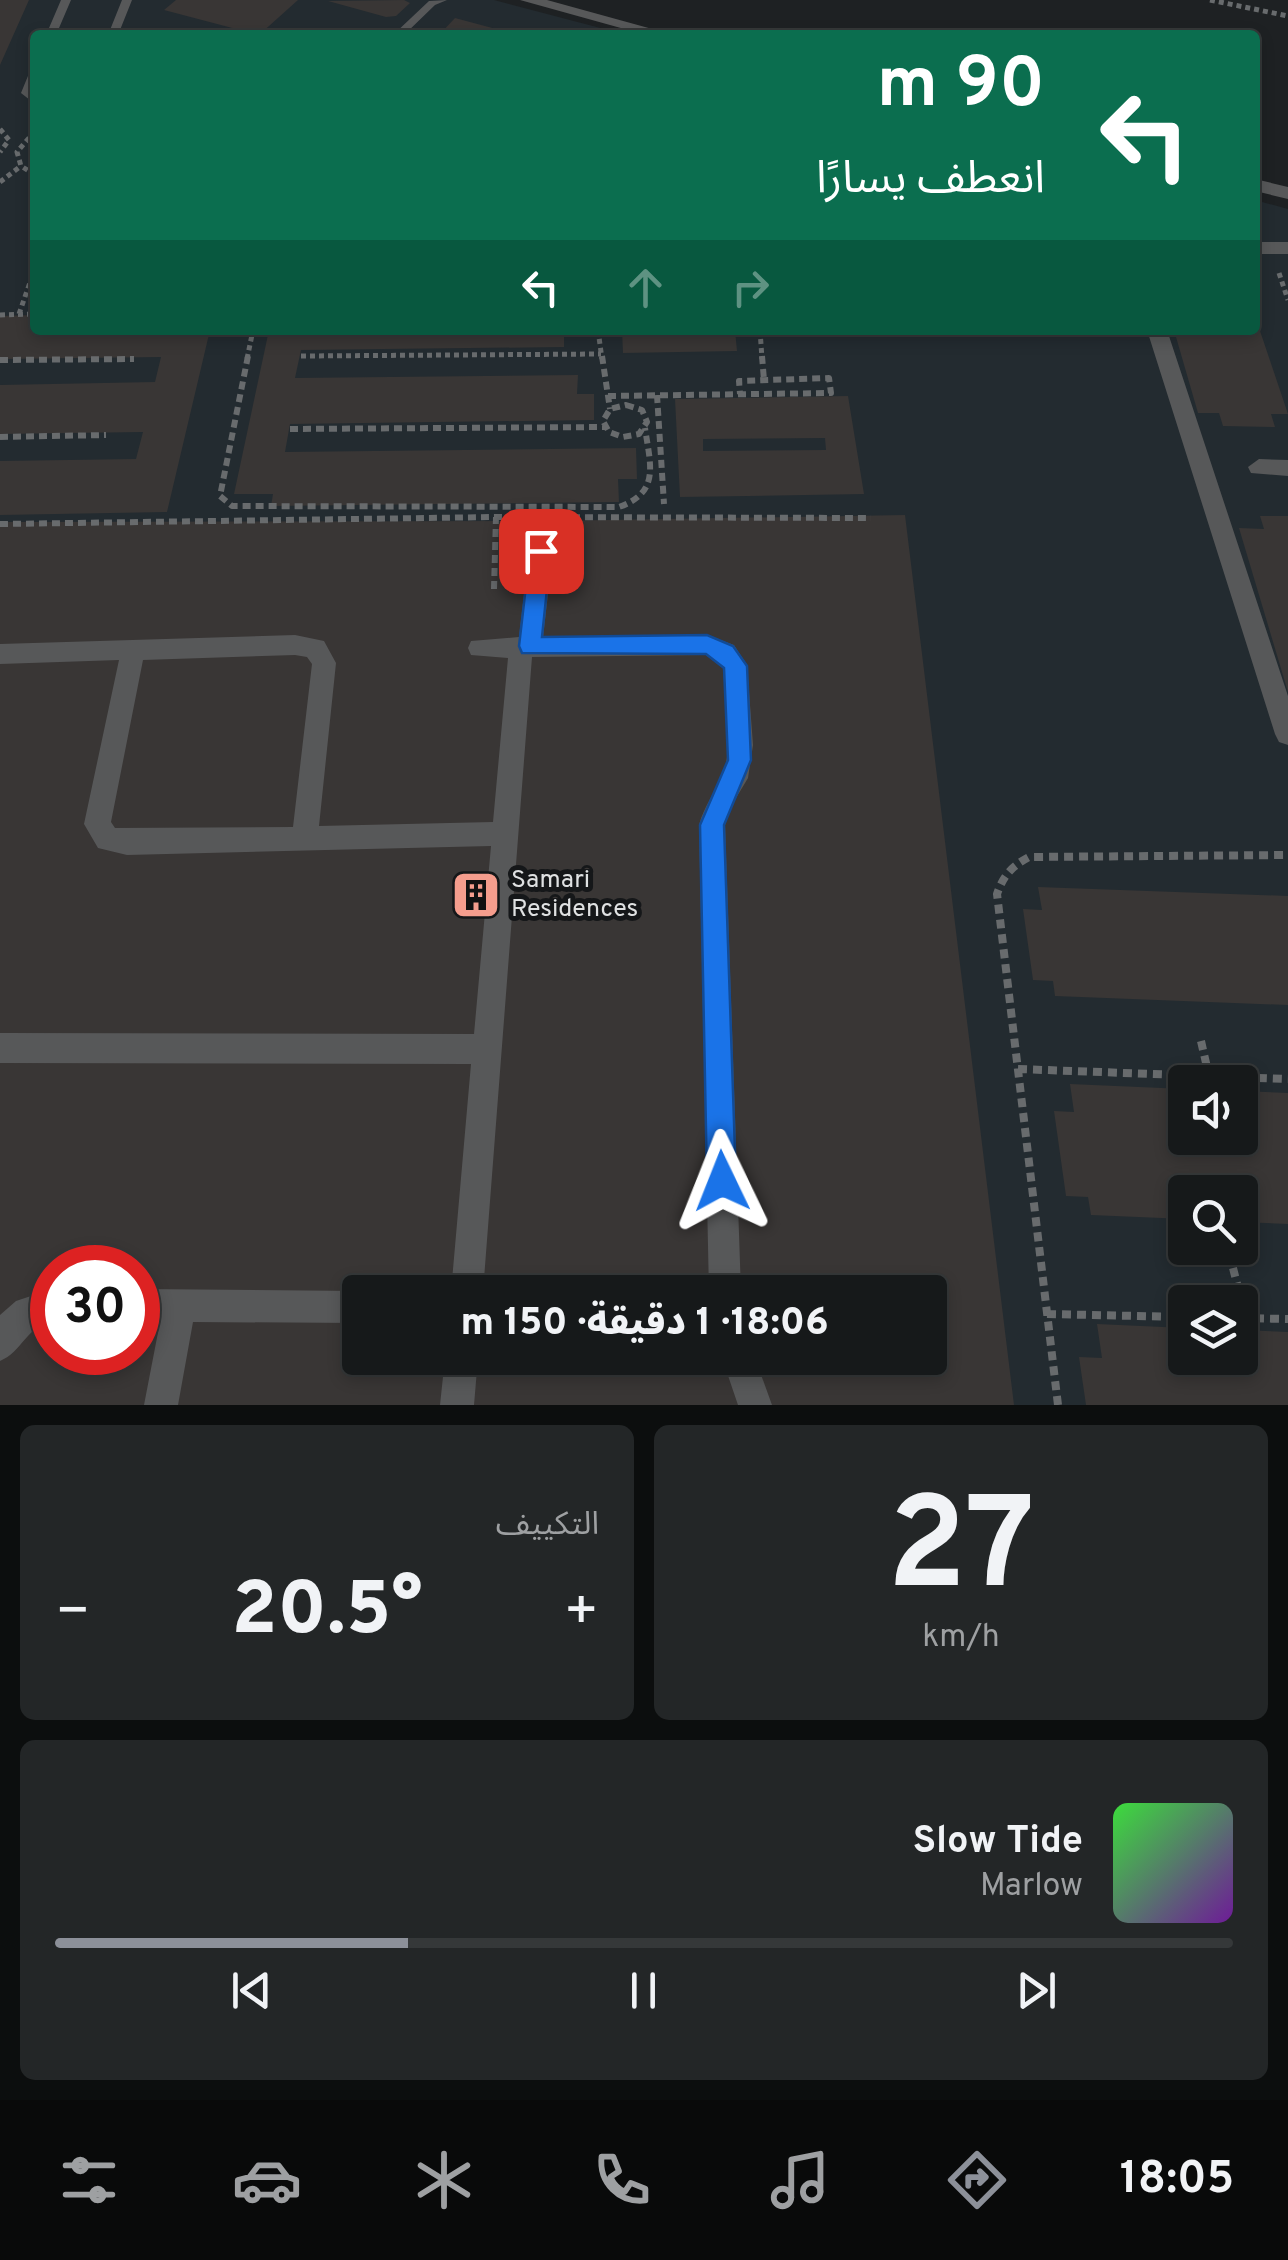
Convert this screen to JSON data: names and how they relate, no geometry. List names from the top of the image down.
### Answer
{
  "places": {
    "building": ["Samari Residences"]
  },
  "page": {
    "turn": ["90 m", "انعطف يسارًا"],
    "limit": "30",
    "trip": "18:06 · 1 دقيقة · 150 m",
    "tile": [
      ["27", "km/h"],
      "التكييف"
    ],
    "heat": ["−", "20.5°", "+"],
    "song": ["Slow Tide", "Marlow"],
    "tabs": "18:05"
  }
}
